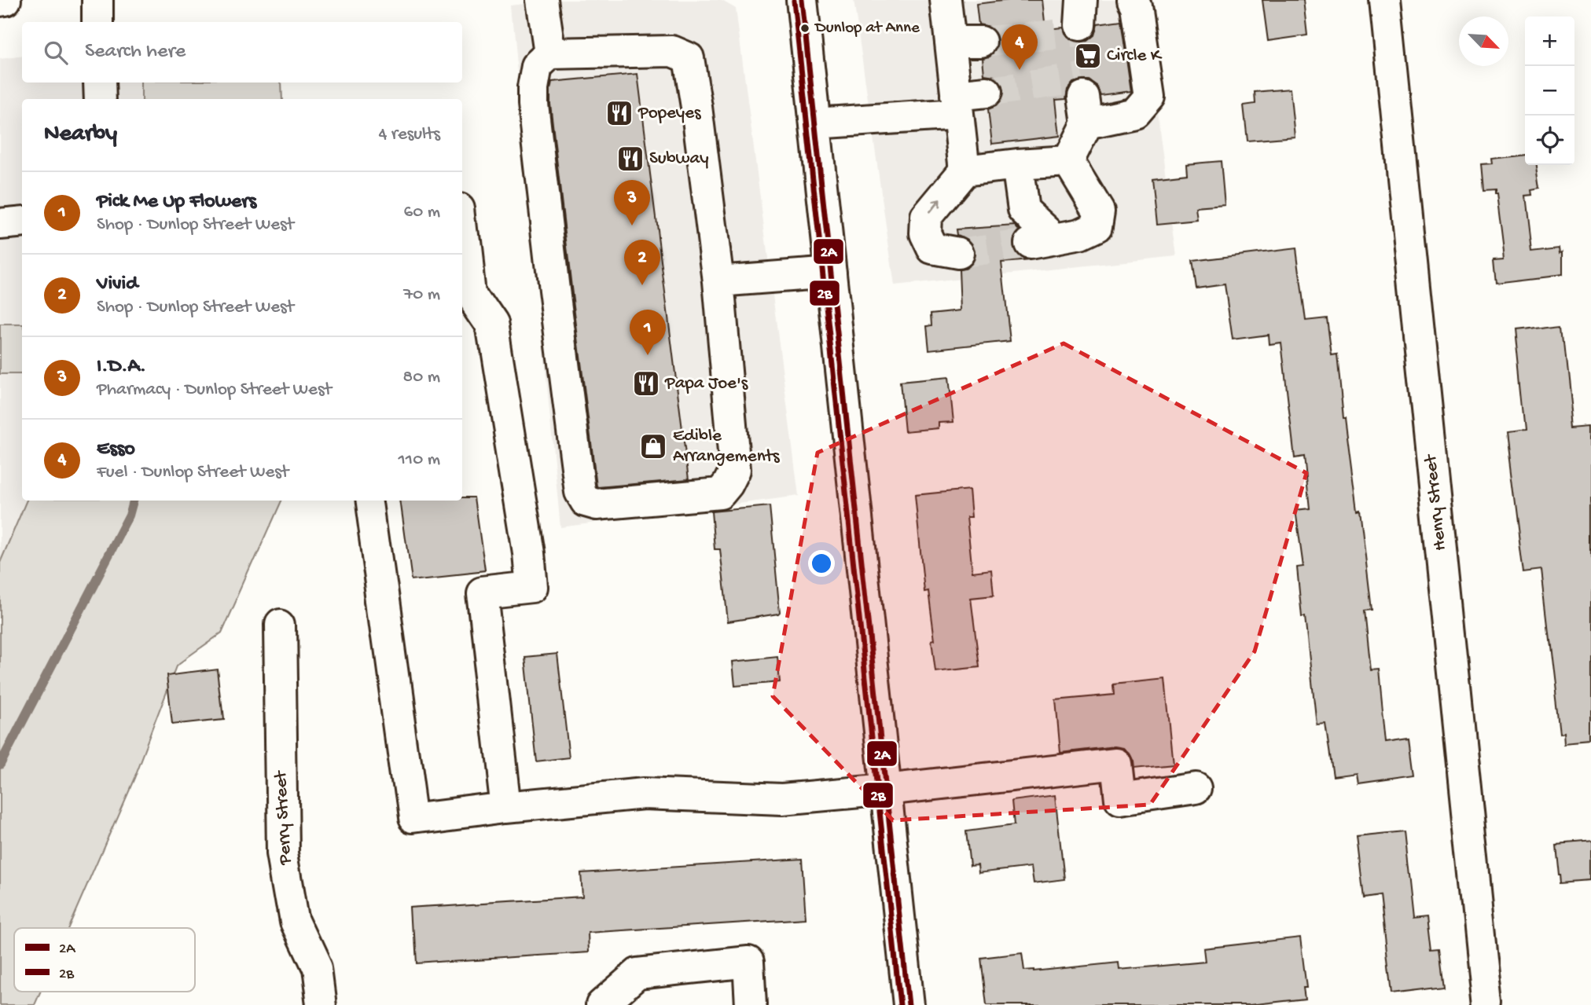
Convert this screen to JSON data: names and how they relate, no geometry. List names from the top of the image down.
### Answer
{
  "streets": {
    "street": ["Henry Street", "Perry Street"]
  },
  "places": {
    "other": ["Dunlop at Anne"],
    "supermarket": ["Circle K"],
    "restaurant": ["Popeyes", "Subway", "Papa Joe's"],
    "shop": ["Edible Arrangements"]
  },
  "lines": ["transit line 2A", "transit line 2B"],
  "legend": ["2A", "2B"],
  "north": "bottom right",
  "page": {
    "map_buttons": ["+", "−"],
    "search": "Search here",
    "pins": [
      "4",
      "3",
      "2",
      "1"
    ],
    "heading": ["Nearby", "4 results"],
    "list": [
      {
        "mark": "1",
        "name": "Pick Me Up Flowers",
        "note": "Shop · Dunlop Street West",
        "value": "60 m"
      },
      {
        "mark": "2",
        "name": "Vivid",
        "note": "Shop · Dunlop Street West",
        "value": "70 m"
      },
      {
        "mark": "3",
        "name": "I.D.A.",
        "note": "Pharmacy · Dunlop Street West",
        "value": "80 m"
      },
      {
        "mark": "4",
        "name": "Esso",
        "note": "Fuel · Dunlop Street West",
        "value": "110 m"
      }
    ]
  }
}
